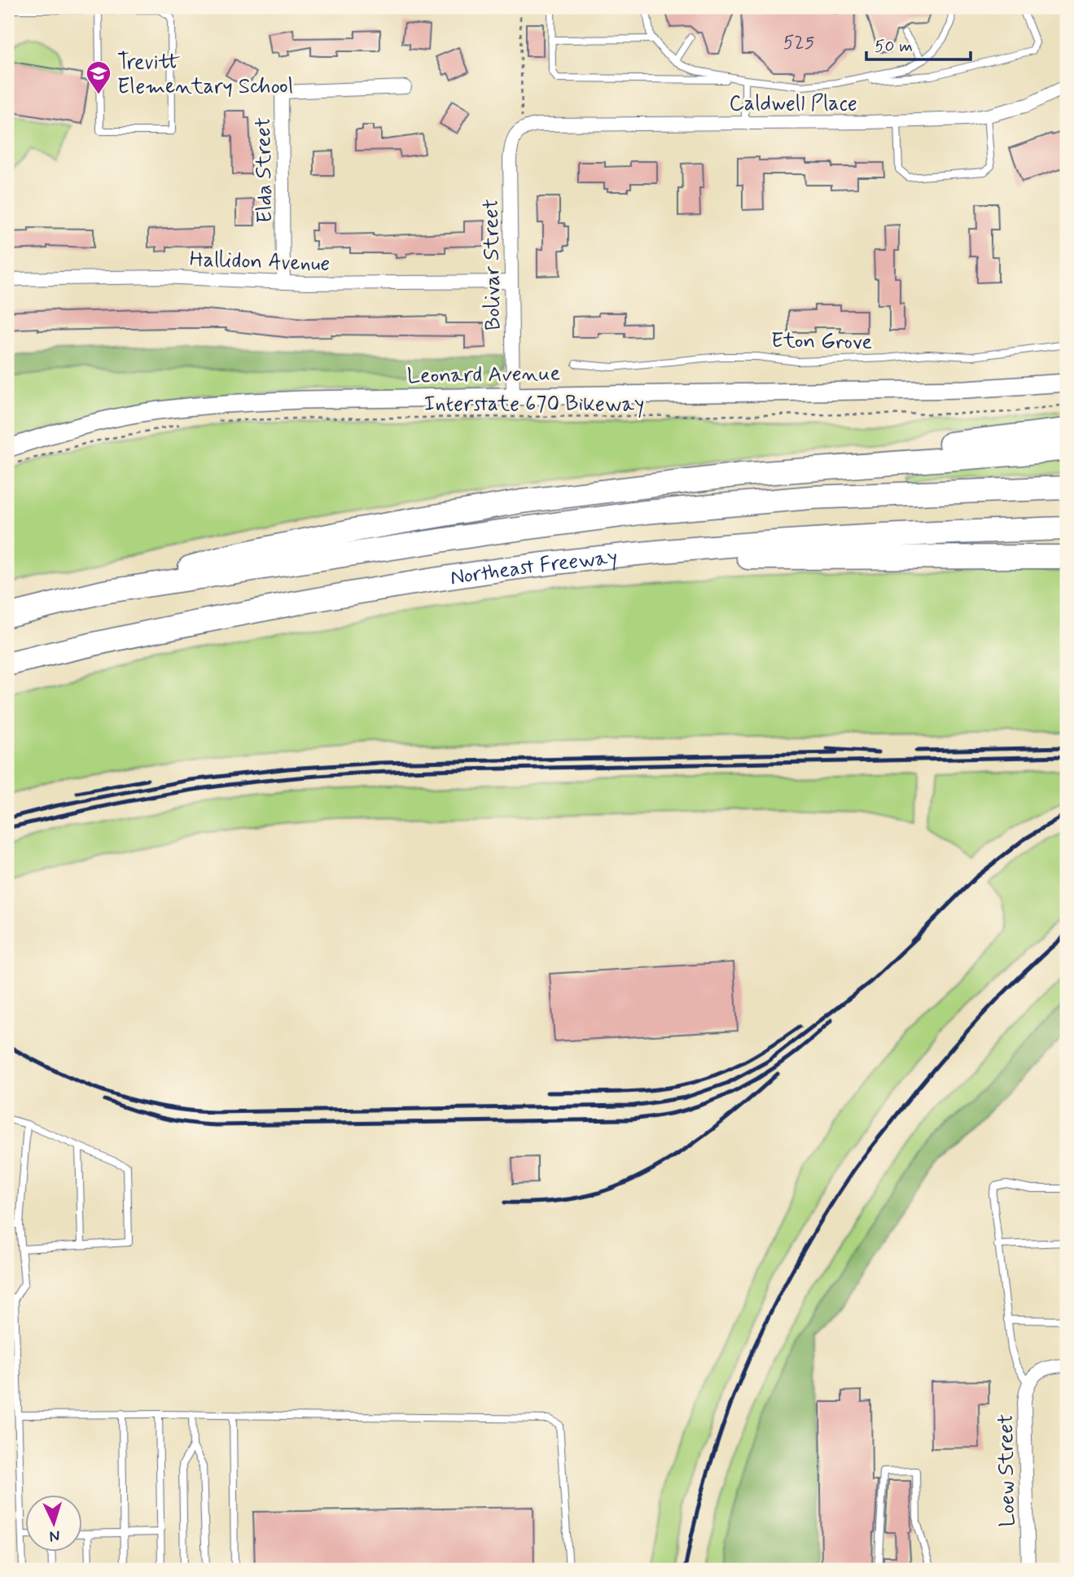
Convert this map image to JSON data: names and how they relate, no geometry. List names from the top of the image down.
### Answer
{
  "streets": {
    "highway": ["Northeast Freeway"],
    "street": [
      "Caldwell Place",
      "Elda Street",
      "Hallidon Avenue",
      "Bolivar Street",
      "Leonard Avenue",
      "Loew Street"
    ],
    "lane": ["Eton Grove"],
    "path": ["Interstate 670 Bikeway"]
  },
  "crossings": [
    ["Caldwell Place", "Bolivar Street"],
    ["Elda Street", "Hallidon Avenue"],
    ["Hallidon Avenue", "Bolivar Street"],
    ["Bolivar Street", "Leonard Avenue"]
  ],
  "places": {
    "school or university": ["Trevitt Elementary School"]
  },
  "house_numbers": ["525"],
  "scale_bar": "50 m",
  "north": "bottom"
}
